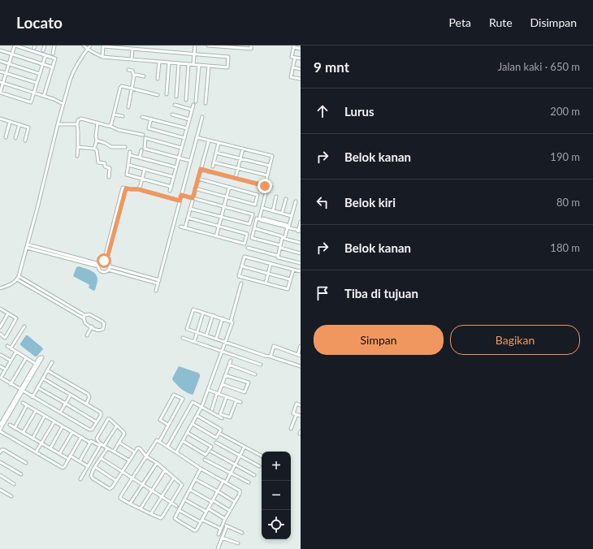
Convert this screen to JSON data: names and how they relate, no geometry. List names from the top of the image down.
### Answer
{
  "page": {
    "header": "Locato",
    "nav": ["Peta", "Rute", "Disimpan"],
    "heading": ["9 mnt", "Jalan kaki · 650 m"],
    "list": [
      ["Lurus", "200 m"],
      ["Belok kanan", "190 m"],
      ["Belok kiri", "80 m"],
      ["Belok kanan", "180 m"],
      "Tiba di tujuan"
    ],
    "buttons": ["Simpan", "Bagikan"],
    "map_buttons": ["+", "−"]
  }
}
